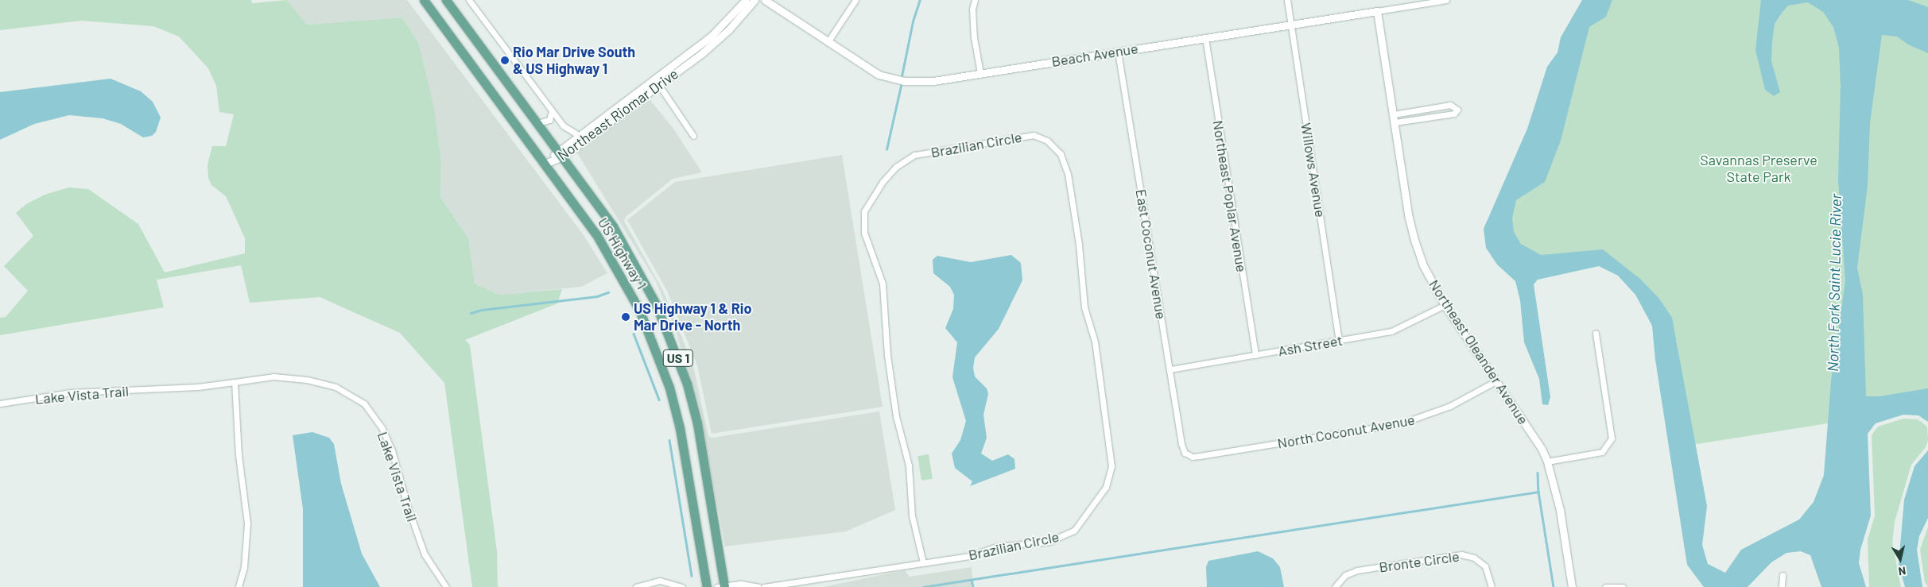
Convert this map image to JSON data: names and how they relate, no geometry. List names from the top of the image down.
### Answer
{
  "streets": {
    "main road": ["US Highway 1", "US 1"],
    "street": [
      "Beach Avenue",
      "Northeast Riomar Drive",
      "Brazilian Circle",
      "Willows Avenue",
      "Northeast Poplar Avenue",
      "East Coconut Avenue",
      "Ash Street",
      "Northeast Oleander Avenue",
      "Lake Vista Trail",
      "North Coconut Avenue",
      "Bronte Circle"
    ]
  },
  "crossings": [
    ["Beach Avenue", "Willows Avenue"],
    ["Beach Avenue", "Northeast Poplar Avenue"],
    ["Beach Avenue", "East Coconut Avenue"],
    ["Beach Avenue", "Northeast Oleander Avenue"],
    ["Northeast Riomar Drive", "US Highway 1"],
    ["Willows Avenue", "Ash Street"],
    ["Northeast Poplar Avenue", "Ash Street"],
    ["East Coconut Avenue", "Ash Street"],
    ["East Coconut Avenue", "North Coconut Avenue"],
    ["Ash Street", "Northeast Oleander Avenue"],
    ["Northeast Oleander Avenue", "North Coconut Avenue"]
  ],
  "water": ["North Fork Saint Lucie River"],
  "parks": ["Savannas Preserve State Park"],
  "places": ["Rio Mar Drive South & US Highway 1", "US Highway 1 & Rio Mar Drive - North"],
  "north": "bottom"
}
